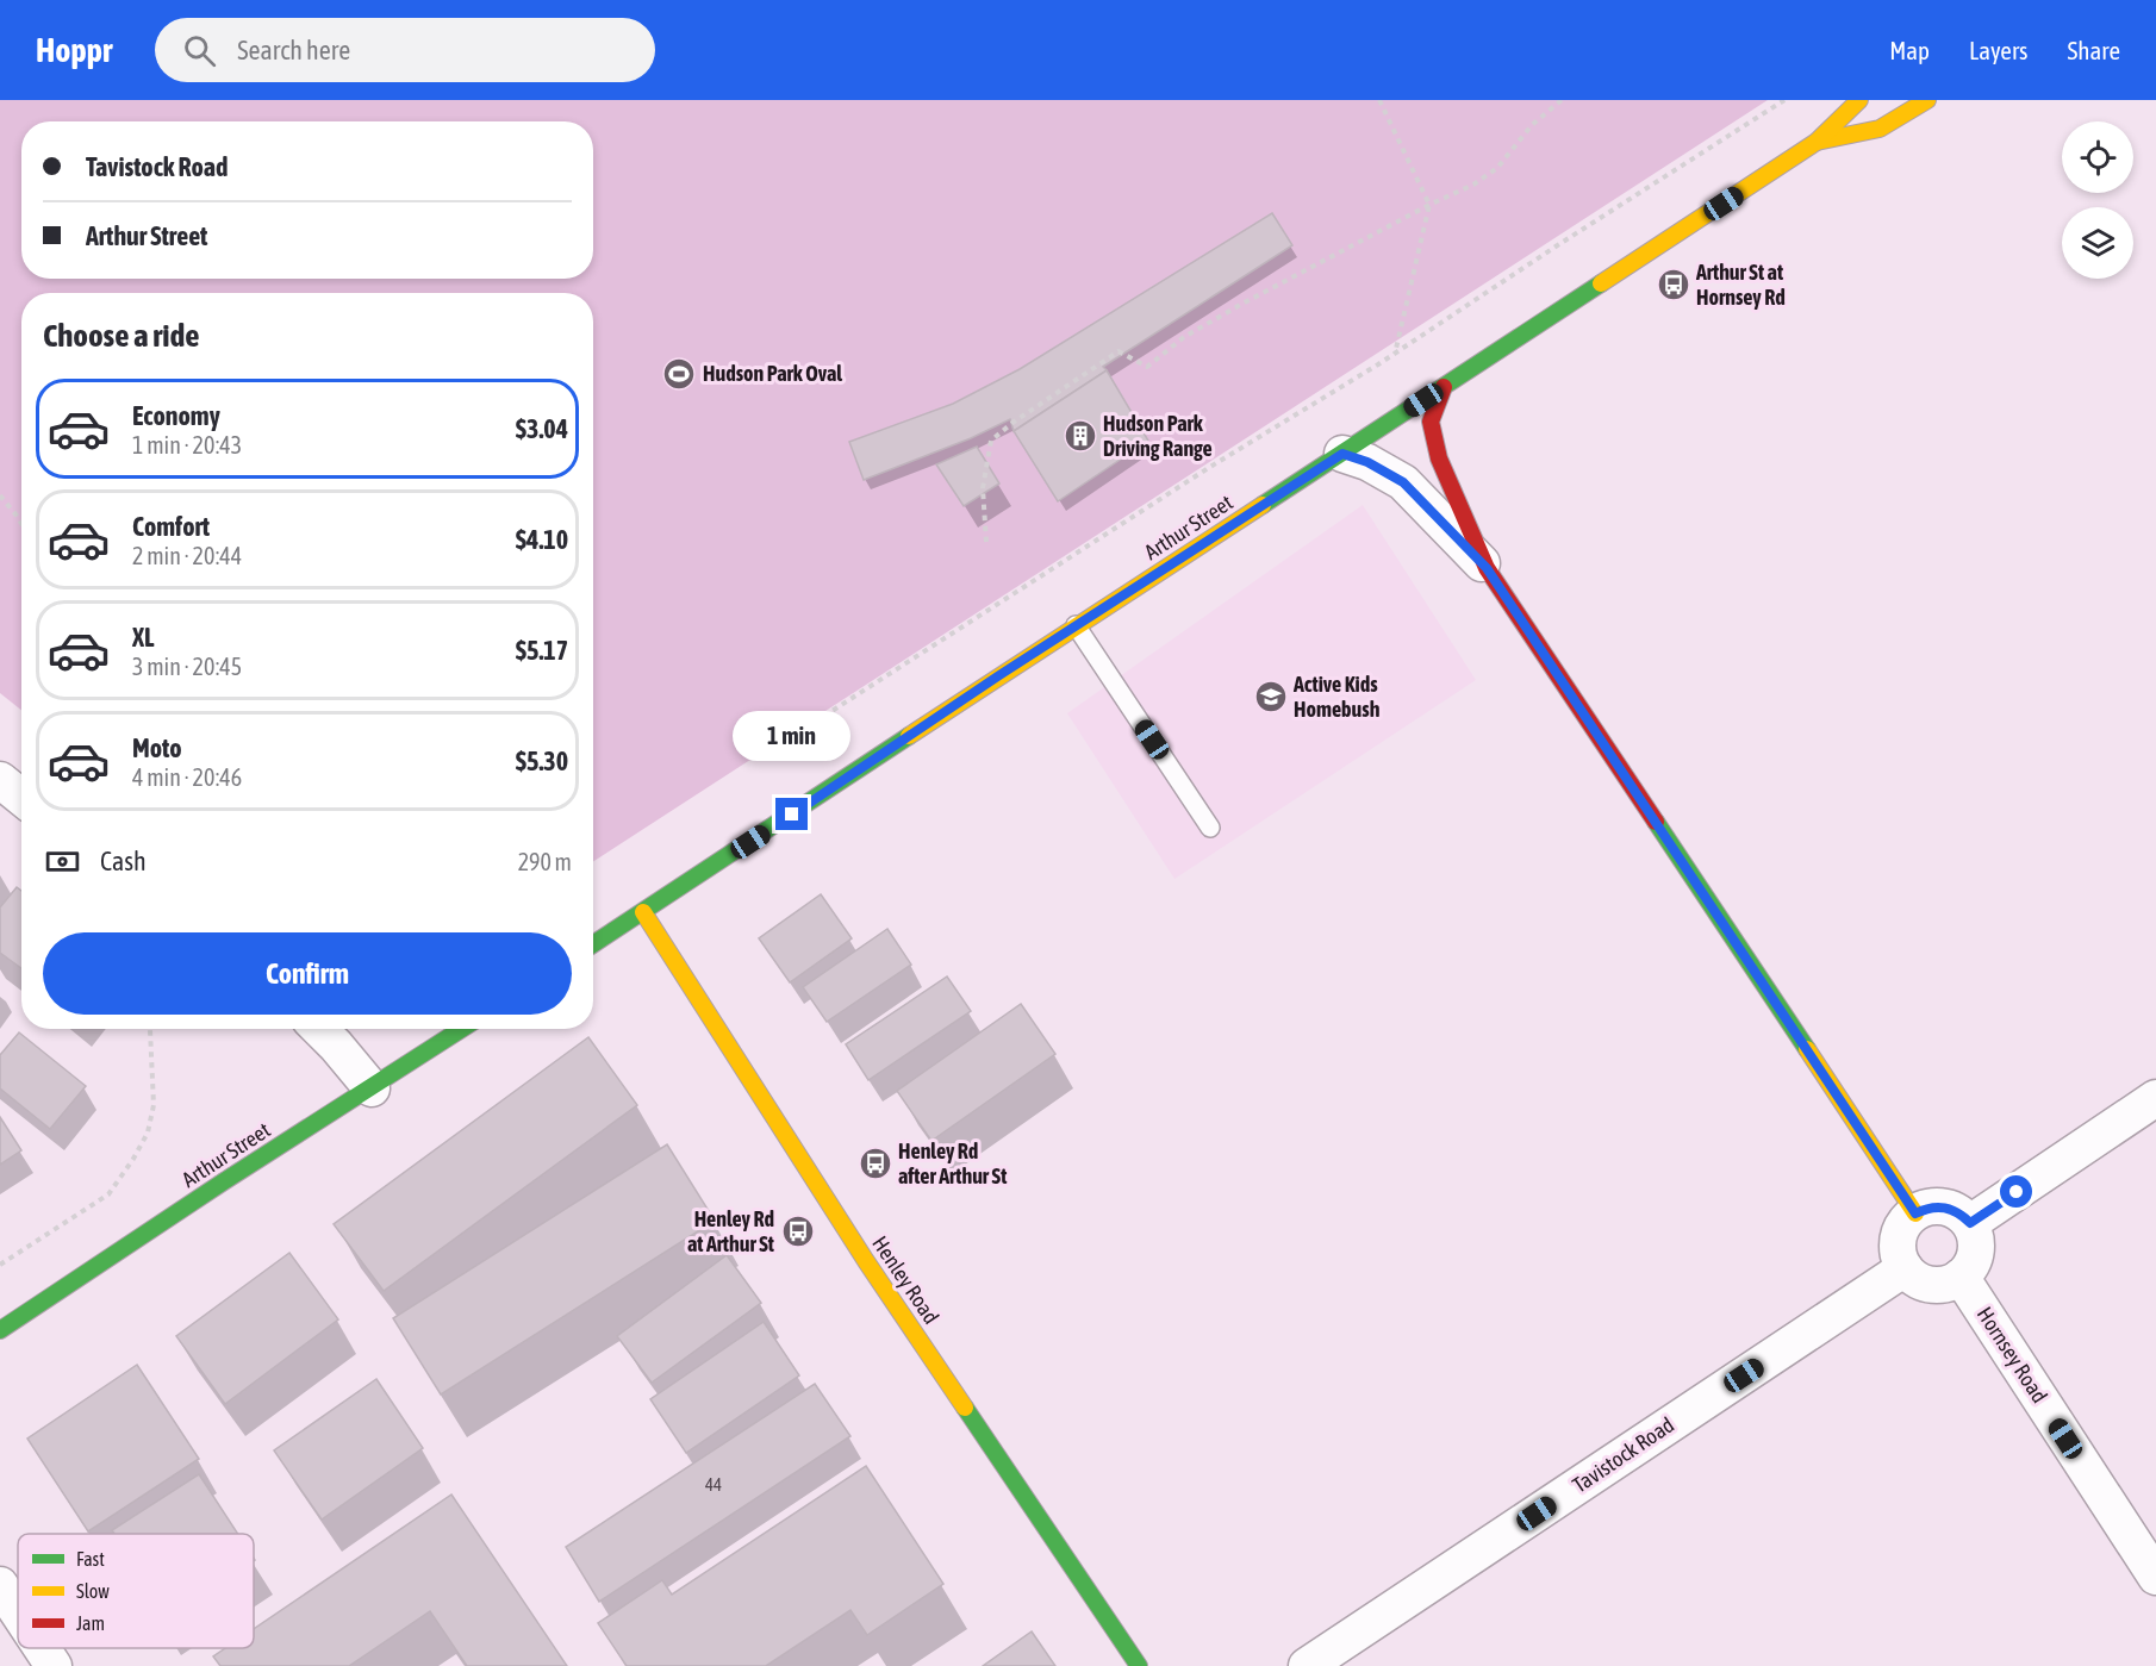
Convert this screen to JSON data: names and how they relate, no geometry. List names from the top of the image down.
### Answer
{
  "streets": {
    "main road": ["Arthur Street", "Henley Road"],
    "street": ["Hornsey Road", "Tavistock Road"]
  },
  "crossings": [
    ["Arthur Street", "Henley Road"],
    ["Hornsey Road", "Tavistock Road"]
  ],
  "places": {
    "bus stop": ["Arthur St at Hornsey Rd", "Henley Rd after Arthur St", "Henley Rd at Arthur St"],
    "sports": ["Hudson Park Oval"],
    "building": ["Hudson Park Driving Range"],
    "school or university": ["Active Kids Homebush"]
  },
  "house_numbers": ["44"],
  "legend": ["Fast", "Slow", "Jam"],
  "page": {
    "header": "Hoppr",
    "search": "Search here",
    "nav": ["Map", "Layers", "Share"],
    "banner": ["Tavistock Road", "Arthur Street"],
    "heading": "Choose a ride",
    "list": [
      {
        "name": "Economy",
        "note": "1 min · 20:43",
        "value": "$3.04"
      },
      {
        "name": "Comfort",
        "note": "2 min · 20:44",
        "value": "$4.10"
      },
      {
        "name": "XL",
        "note": "3 min · 20:45",
        "value": "$5.17"
      },
      {
        "name": "Moto",
        "note": "4 min · 20:46",
        "value": "$5.30"
      }
    ],
    "bubble": "1 min",
    "pay": ["Cash", "290 m"],
    "buttons": "Confirm"
  }
}
